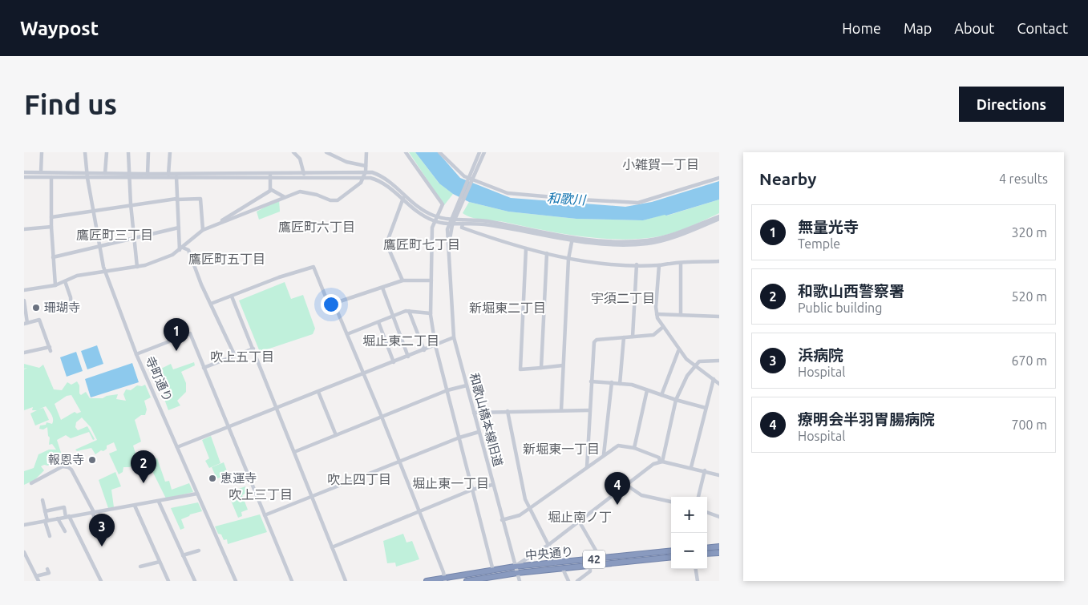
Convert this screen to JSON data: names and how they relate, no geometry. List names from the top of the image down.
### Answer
{
  "streets": {
    "highway": ["中央通り", "42"],
    "street": ["寺町通り", "和歌山橋本線旧道"]
  },
  "crossings": [
    ["和歌山橋本線旧道", "中央通り"]
  ],
  "districts": [
    "小雑賀一丁目",
    "鷹匠町六丁目",
    "鷹匠町三丁目",
    "鷹匠町七丁目",
    "鷹匠町五丁目",
    "宇須二丁目",
    "新堀東二丁目",
    "堀止東二丁目",
    "吹上五丁目",
    "新堀東一丁目",
    "吹上四丁目",
    "堀止東一丁目",
    "吹上三丁目",
    "堀止南ノ丁"
  ],
  "water": ["和歌川"],
  "places": ["珊瑚寺", "報恩寺", "恵運寺"],
  "page": {
    "header": "Waypost",
    "nav": [
      "Home",
      "Map",
      "About",
      "Contact"
    ],
    "buttons": "Directions",
    "title": "Find us",
    "heading": ["Nearby", "4 results"],
    "list": [
      {
        "mark": "1",
        "name": "無量光寺",
        "note": "Temple",
        "value": "320 m"
      },
      {
        "mark": "2",
        "name": "和歌山西警察署",
        "note": "Public building",
        "value": "520 m"
      },
      {
        "mark": "3",
        "name": "浜病院",
        "note": "Hospital",
        "value": "670 m"
      },
      {
        "mark": "4",
        "name": "療明会半羽胃腸病院",
        "note": "Hospital",
        "value": "700 m"
      }
    ],
    "pins": [
      "1",
      "2",
      "4",
      "3"
    ],
    "map_buttons": ["+", "−"]
  }
}
